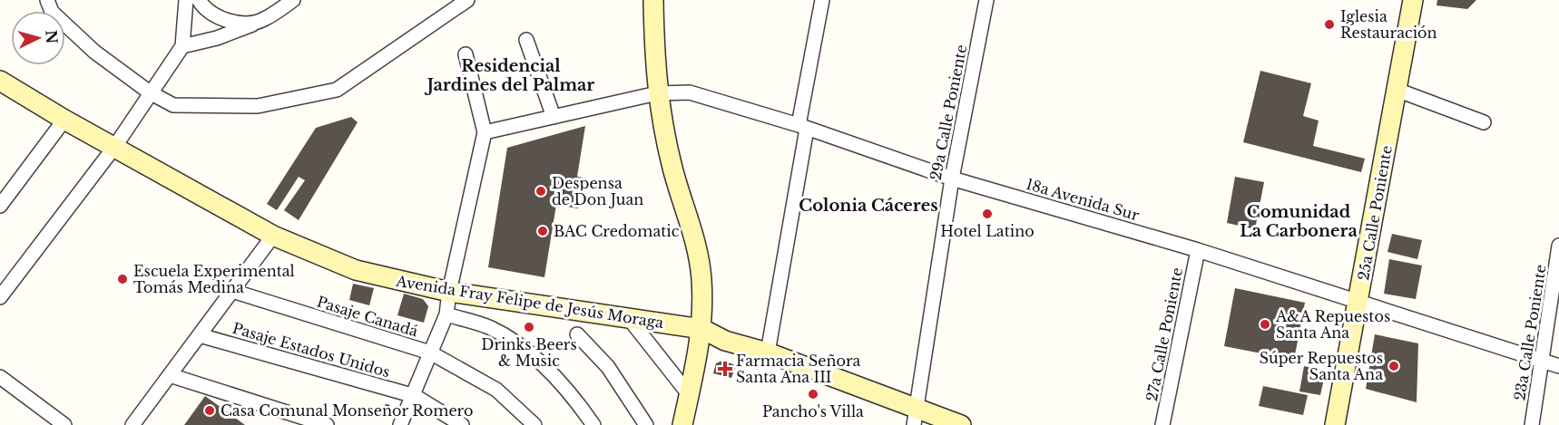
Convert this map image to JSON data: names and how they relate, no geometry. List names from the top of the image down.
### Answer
{
  "streets": {
    "street": [
      "29a Calle Poniente",
      "18a Avenida Sur",
      "25a Calle Poniente",
      "Avenida Fray Felipe de Jesús Moraga",
      "Pasaje Canadá",
      "23a Calle Poniente",
      "27a Calle Poniente",
      "Pasaje Estados Unidos"
    ]
  },
  "crossings": [
    ["29a Calle Poniente", "18a Avenida Sur"],
    ["29a Calle Poniente", "Avenida Fray Felipe de Jesús Moraga"],
    ["18a Avenida Sur", "25a Calle Poniente"],
    ["18a Avenida Sur", "23a Calle Poniente"],
    ["18a Avenida Sur", "27a Calle Poniente"]
  ],
  "districts": ["Residencial Jardines del Palmar", "Colonia Cáceres", "Comunidad La Carbonera"],
  "places": {
    "other": [
      "Iglesia Restauración",
      "Despensa de Don Juan",
      "Hotel Latino",
      "BAC Credomatic",
      "Escuela Experimental Tomás Medina",
      "A&A Repuestos Santa Ana",
      "Drinks Beers & Music",
      "Súper Repuestos Santa Ana",
      "Pancho's Villa",
      "Casa Comunal Monseñor Romero"
    ],
    "health": ["Farmacia Señora Santa Ana III"]
  },
  "north": "right"
}
